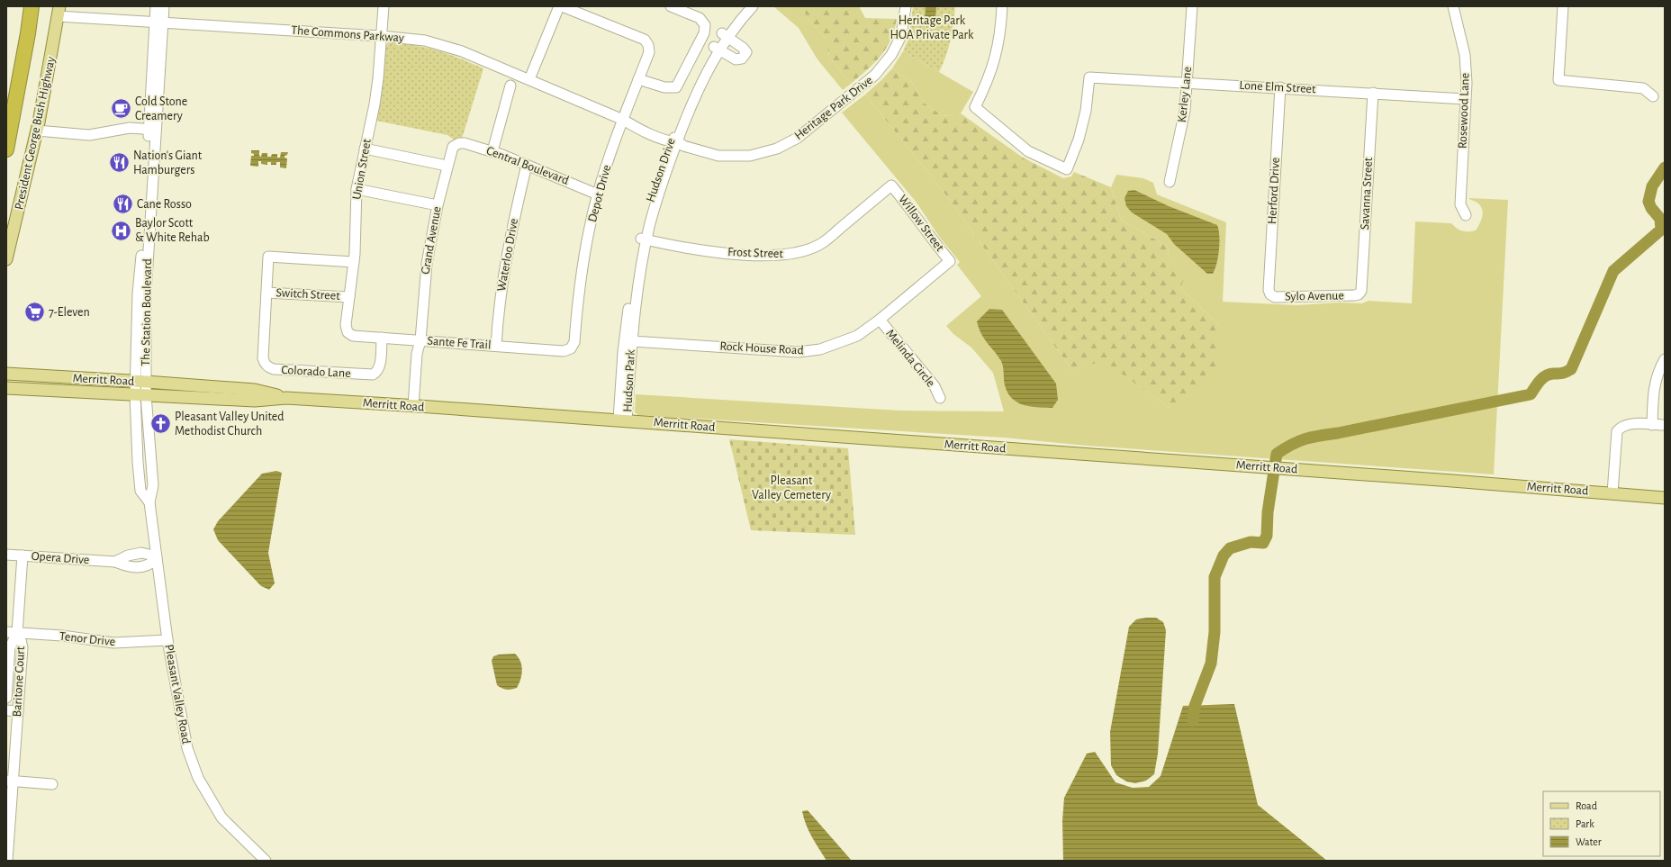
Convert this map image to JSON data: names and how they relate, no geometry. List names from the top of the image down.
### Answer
{
  "streets": {
    "main road": ["President George Bush Highway", "Merritt Road"],
    "street": [
      "The Commons Parkway",
      "Lone Elm Street",
      "Kerley Lane",
      "Heritage Park Drive",
      "Rosewood Lane",
      "Central Boulevard",
      "Union Street",
      "Hudson Drive",
      "Herford Drive",
      "Depot Drive",
      "Savanna Street",
      "Willow Street",
      "Grand Avenue",
      "Frost Street",
      "Waterloo Drive",
      "Switch Street",
      "Sylo Avenue",
      "The Station Boulevard",
      "Sante Fe Trail",
      "Rock House Road",
      "Melinda Circle",
      "Colorado Lane",
      "Hudson Park",
      "Opera Drive",
      "Tenor Drive",
      "Baritone Court",
      "Pleasant Valley Road"
    ]
  },
  "crossings": [
    ["The Commons Parkway", "Heritage Park Drive"],
    ["The Commons Parkway", "President George Bush Highway"],
    ["The Commons Parkway", "Union Street"],
    ["The Commons Parkway", "Hudson Drive"],
    ["The Commons Parkway", "Depot Drive"],
    ["The Commons Parkway", "The Station Boulevard"],
    ["Lone Elm Street", "Kerley Lane"],
    ["Lone Elm Street", "Rosewood Lane"],
    ["Lone Elm Street", "Herford Drive"],
    ["Lone Elm Street", "Savanna Street"],
    ["Heritage Park Drive", "Hudson Drive"],
    ["Central Boulevard", "Depot Drive"],
    ["Central Boulevard", "Grand Avenue"],
    ["Central Boulevard", "Waterloo Drive"],
    ["Union Street", "Switch Street"],
    ["Union Street", "Sante Fe Trail"],
    ["Union Street", "Colorado Lane"],
    ["Hudson Drive", "Frost Street"],
    ["Hudson Drive", "Rock House Road"],
    ["Hudson Drive", "Hudson Park"],
    ["Herford Drive", "Sylo Avenue"],
    ["Depot Drive", "Sante Fe Trail"],
    ["Savanna Street", "Sylo Avenue"],
    ["Willow Street", "Frost Street"],
    ["Willow Street", "Rock House Road"],
    ["Grand Avenue", "Sante Fe Trail"],
    ["Grand Avenue", "Merritt Road"],
    ["Waterloo Drive", "Sante Fe Trail"],
    ["Switch Street", "Colorado Lane"],
    ["The Station Boulevard", "Merritt Road"],
    ["The Station Boulevard", "Pleasant Valley Road"],
    ["Sante Fe Trail", "Colorado Lane"],
    ["Rock House Road", "Melinda Circle"],
    ["Rock House Road", "Hudson Park"],
    ["Merritt Road", "Hudson Park"],
    ["Merritt Road", "Pleasant Valley Road"],
    ["Opera Drive", "Baritone Court"],
    ["Opera Drive", "Pleasant Valley Road"],
    ["Tenor Drive", "Baritone Court"],
    ["Tenor Drive", "Pleasant Valley Road"]
  ],
  "parks": ["Heritage Park HOA Private Park", "Pleasant Valley Cemetery"],
  "places": {
    "cafe": ["Cold Stone Creamery"],
    "restaurant": ["Nation's Giant Hamburgers", "Cane Rosso"],
    "hospital": ["Baylor Scott & White Rehab"],
    "supermarket": ["7-Eleven"],
    "church": ["Pleasant Valley United Methodist Church"]
  },
  "legend": ["Road", "Park", "Water"]
}
